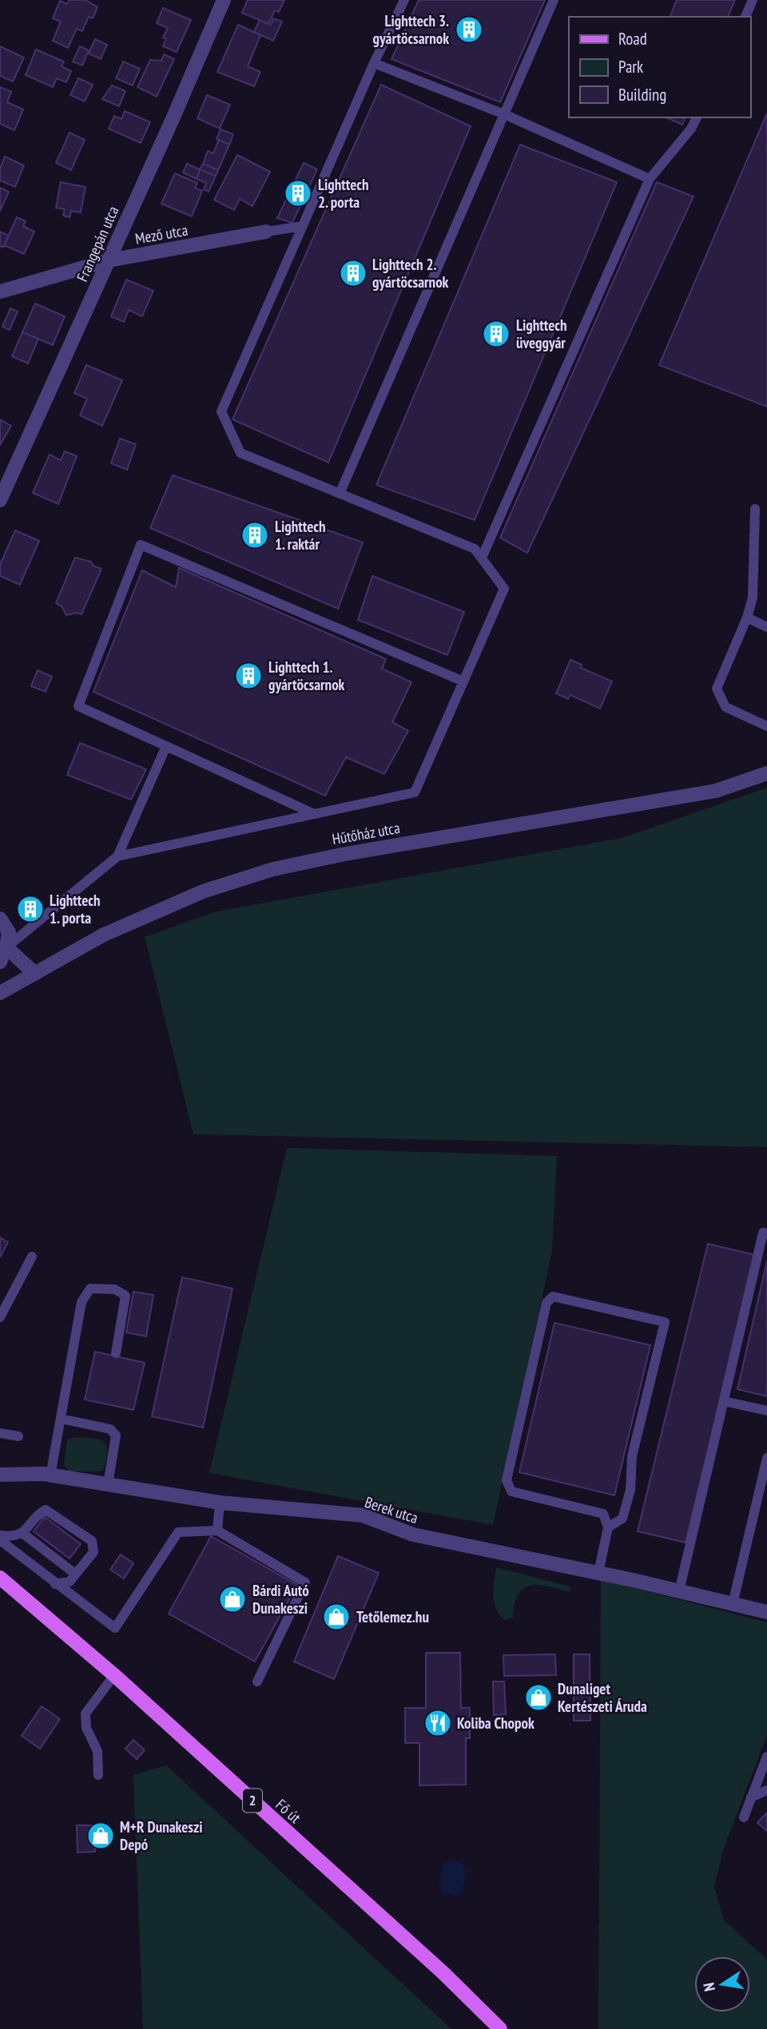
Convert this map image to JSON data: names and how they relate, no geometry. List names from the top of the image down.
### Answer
{
  "streets": {
    "main road": ["2", "Fő út"],
    "street": [
      "Mező utca",
      "Frangepán utca",
      "Hűtőház utca",
      "Berek utca"
    ]
  },
  "crossings": [
    ["Mező utca", "Frangepán utca"]
  ],
  "places": {
    "building": [
      "Lighttech 3. gyártöcsarnok",
      "Lighttech 2. porta",
      "Lighttech 2. gyártöcsarnok",
      "Lighttech üveggyár",
      "Lighttech 1. raktár",
      "Lighttech 1. gyártöcsarnok",
      "Lighttech 1. porta"
    ],
    "shop": [
      "Bárdi Autó Dunakeszi",
      "Tetőlemez.hu",
      "Dunaliget Kertészeti Áruda",
      "M+R Dunakeszi Depó"
    ],
    "restaurant": ["Koliba Chopok"]
  },
  "legend": ["Road", "Park", "Building"],
  "north": "left"
}
